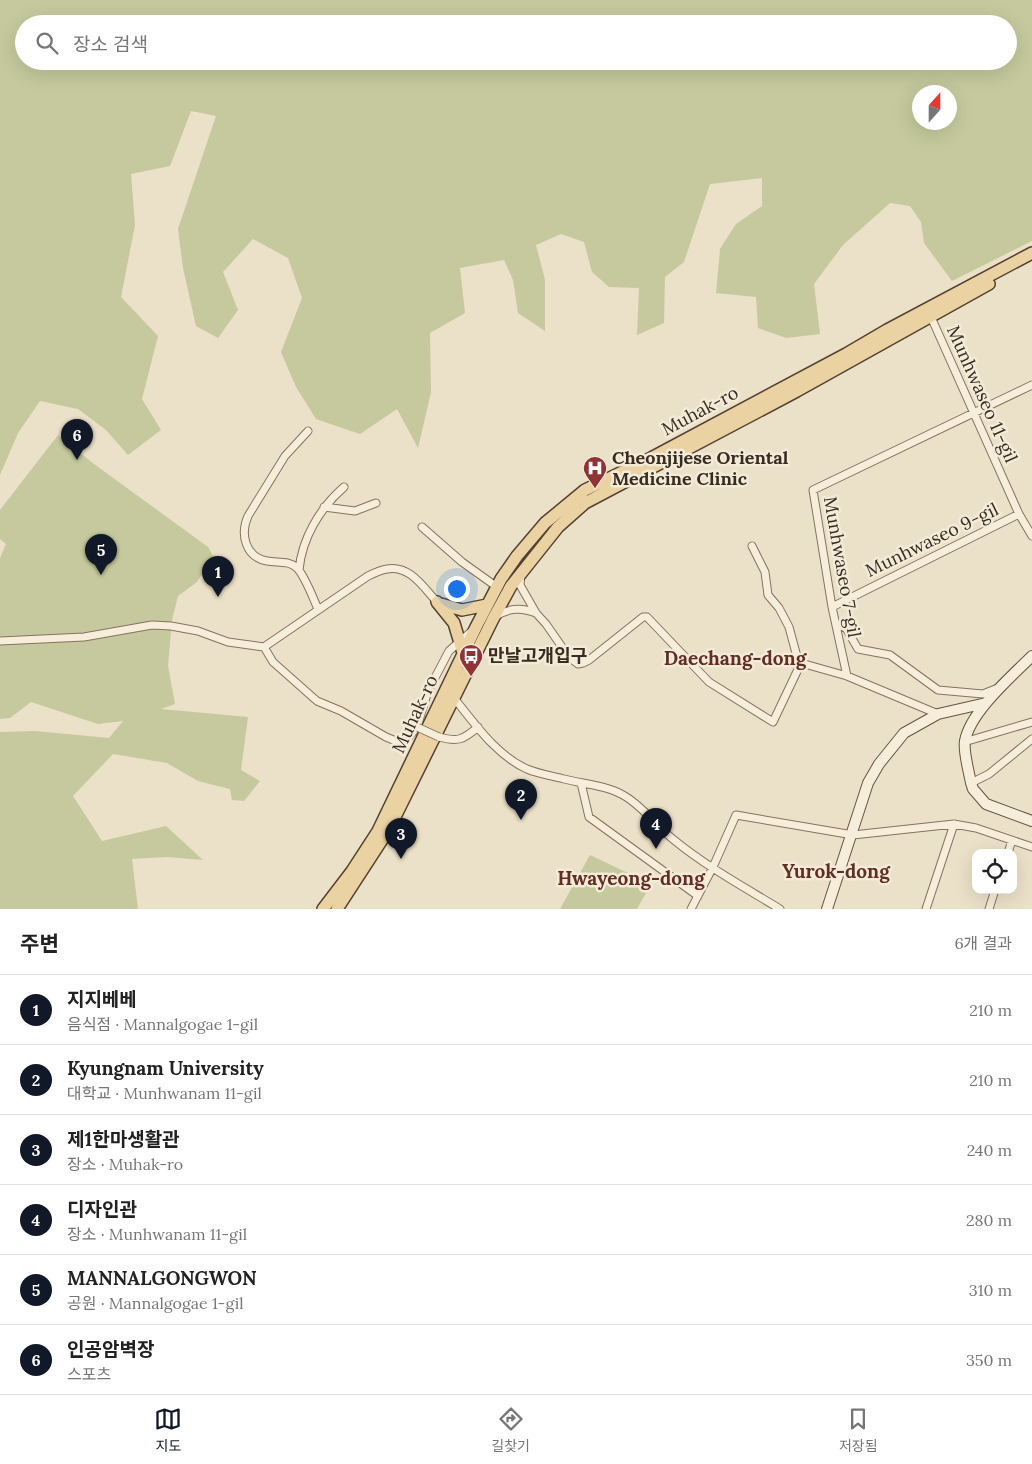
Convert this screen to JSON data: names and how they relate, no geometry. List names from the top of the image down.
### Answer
{
  "streets": {
    "main road": ["Muhak-ro"],
    "street": ["Munhwaseo 11-gil", "Munhwaseo 9-gil", "Munhwaseo 7-gil"]
  },
  "crossings": [
    ["Munhwaseo 11-gil", "Muhak-ro"],
    ["Munhwaseo 11-gil", "Munhwaseo 9-gil"],
    ["Munhwaseo 11-gil", "Munhwaseo 7-gil"],
    ["Munhwaseo 9-gil", "Munhwaseo 7-gil"]
  ],
  "districts": ["Daechang-dong", "Yurok-dong", "Hwayeong-dong"],
  "places": {
    "hospital": ["Cheonjijese Oriental Medicine Clinic"],
    "bus stop": ["만날고개입구"]
  },
  "north": "top",
  "page": {
    "search": "장소 검색",
    "pins": [
      "6",
      "5",
      "1",
      "2",
      "4",
      "3"
    ],
    "heading": ["주변", "6개 결과"],
    "list": [
      {
        "mark": "1",
        "name": "지지베베",
        "note": "음식점 · Mannalgogae 1-gil",
        "value": "210 m"
      },
      {
        "mark": "2",
        "name": "Kyungnam University",
        "note": "대학교 · Munhwanam 11-gil",
        "value": "210 m"
      },
      {
        "mark": "3",
        "name": "제1한마생활관",
        "note": "장소 · Muhak-ro",
        "value": "240 m"
      },
      {
        "mark": "4",
        "name": "디자인관",
        "note": "장소 · Munhwanam 11-gil",
        "value": "280 m"
      },
      {
        "mark": "5",
        "name": "MANNALGONGWON",
        "note": "공원 · Mannalgogae 1-gil",
        "value": "310 m"
      },
      {
        "mark": "6",
        "name": "인공암벽장",
        "note": "스포츠",
        "value": "350 m"
      }
    ],
    "nav": ["지도", "길찾기", "저장됨"]
  }
}
